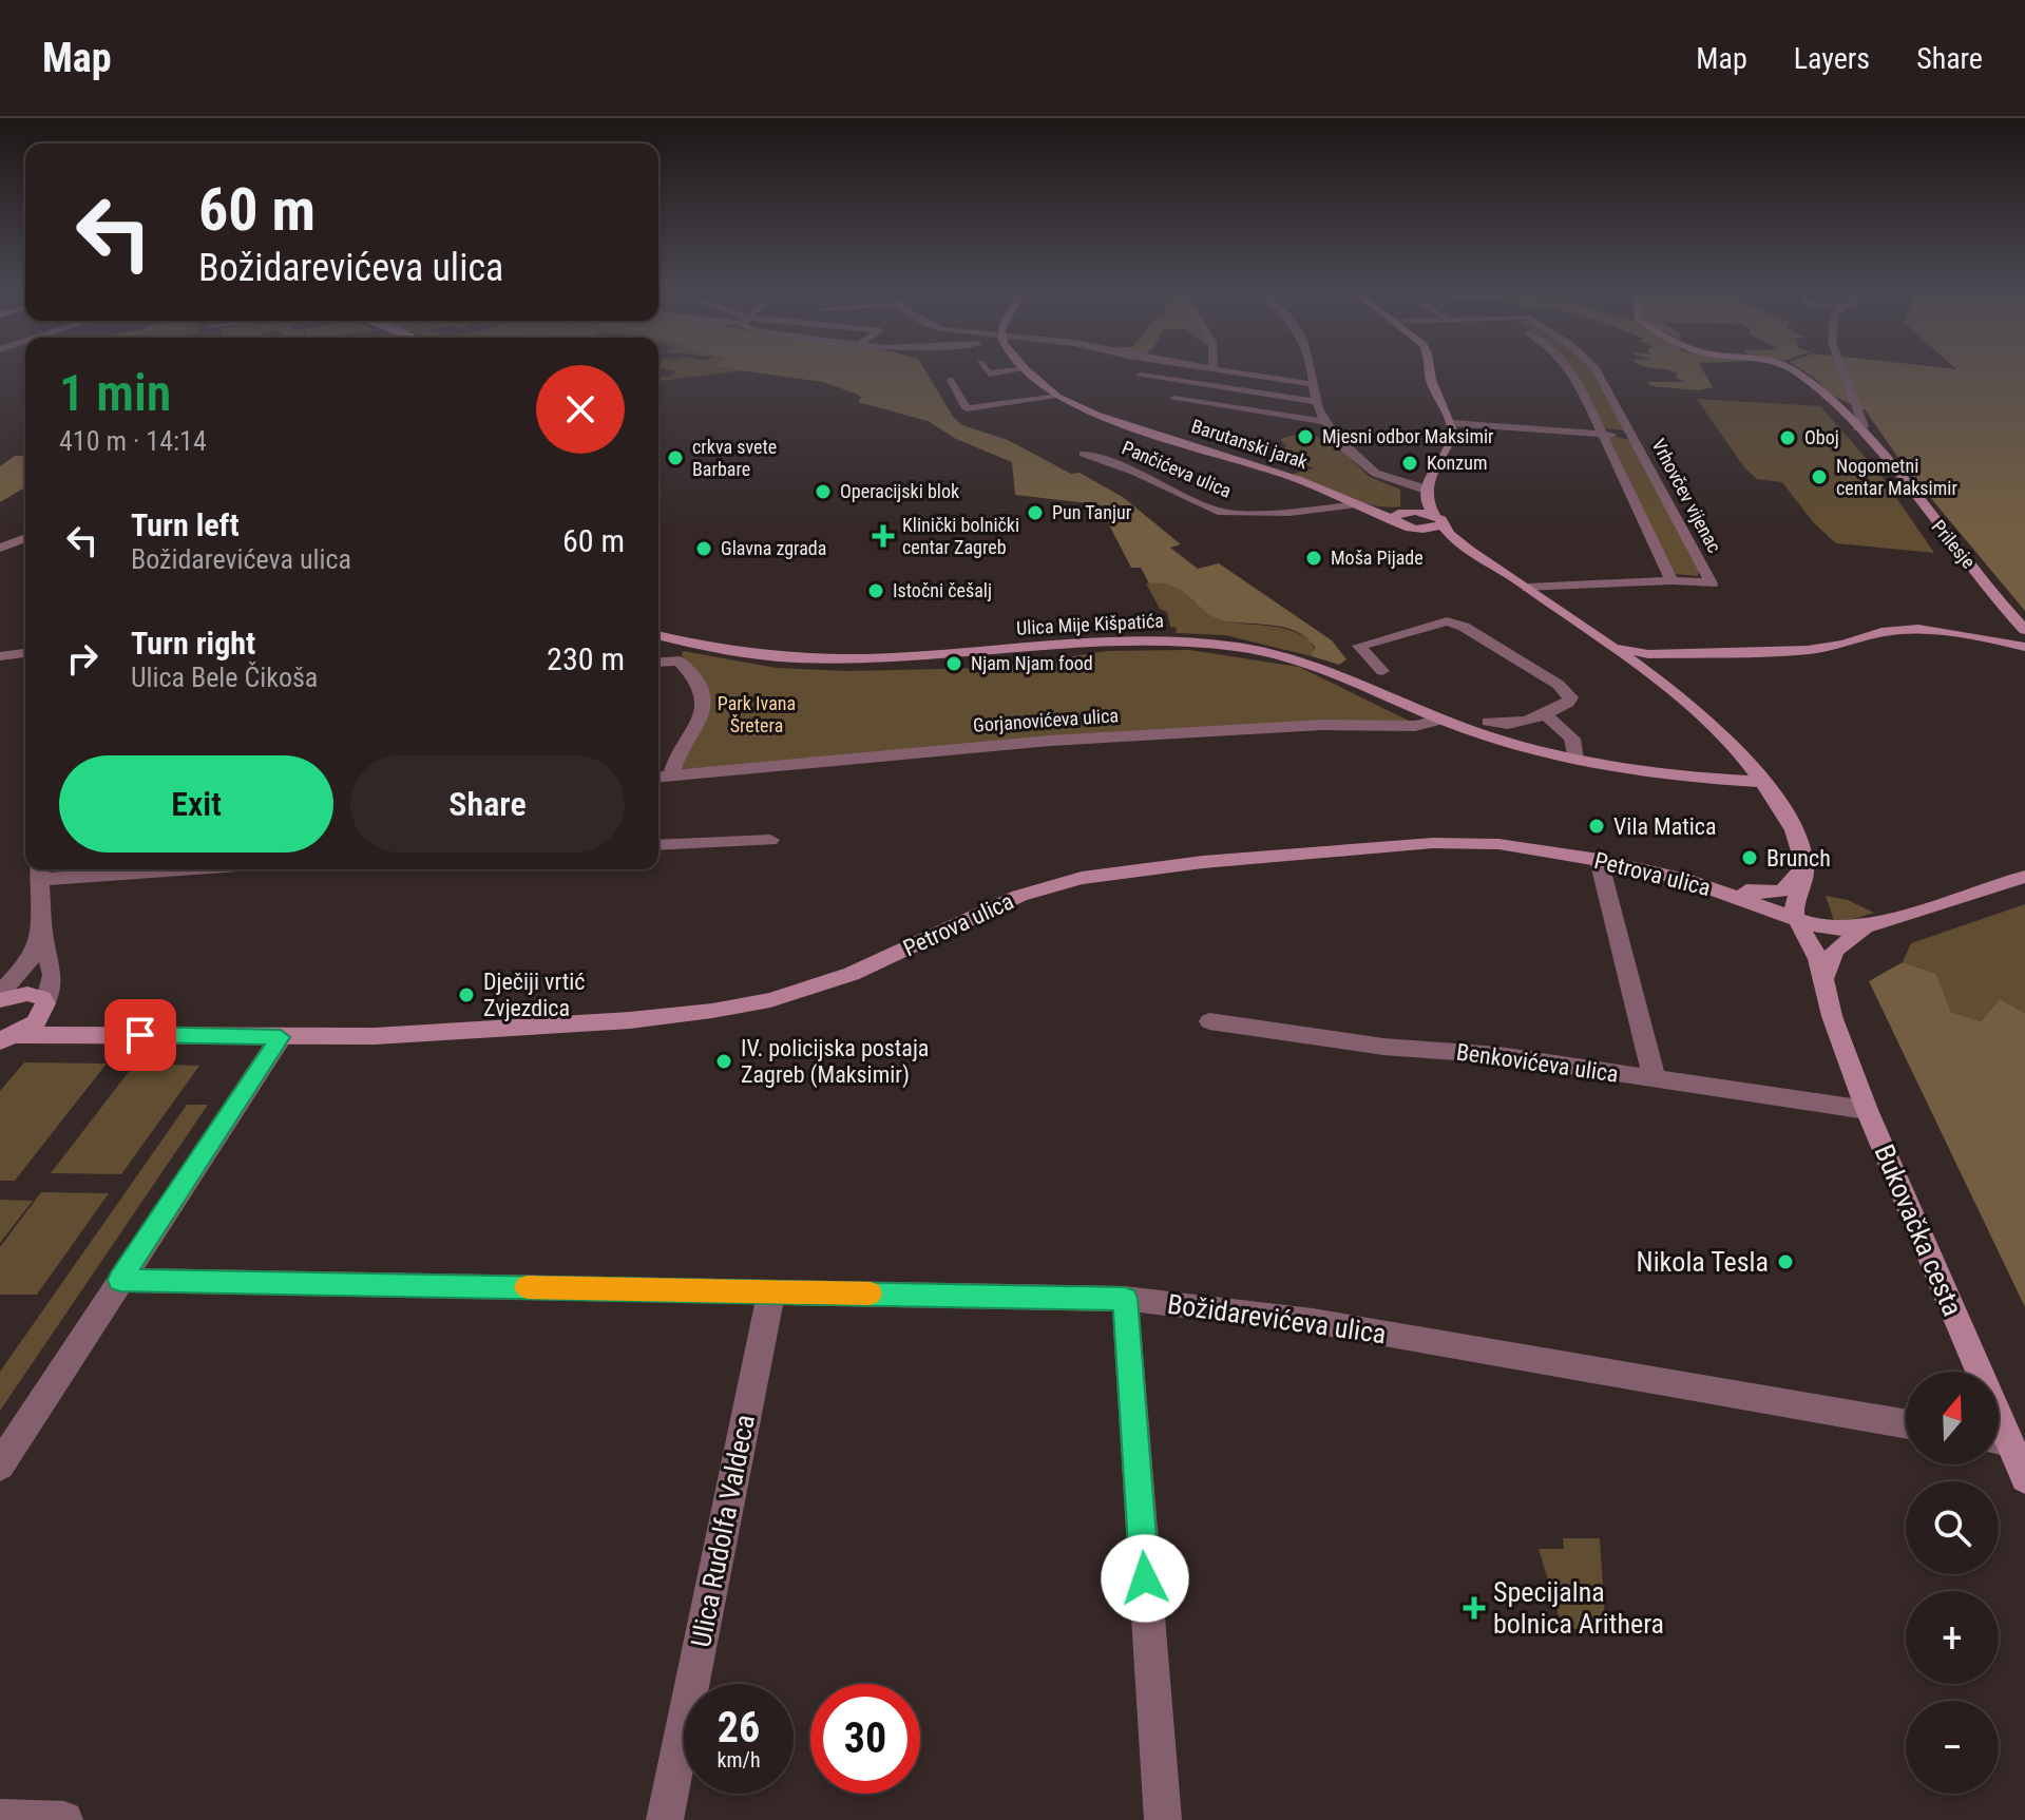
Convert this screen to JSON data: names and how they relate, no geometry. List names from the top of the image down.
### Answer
{
  "streets": {
    "main road": [
      "Barutanski jarak",
      "Prilesje",
      "Ulica Mije Kišpatića",
      "Petrova ulica",
      "Bukovačka cesta"
    ],
    "street": [
      "Pančićeva ulica",
      "Vrhovčev vijenac",
      "Gorjanovićeva ulica",
      "Benkovićeva ulica",
      "Božidarevićeva ulica",
      "Ulica Rudolfa Valdeca"
    ]
  },
  "crossings": [
    ["Barutanski jarak", "Pančićeva ulica"],
    ["Ulica Mije Kišpatića", "Gorjanovićeva ulica"],
    ["Petrova ulica", "Bukovačka cesta"],
    ["Benkovićeva ulica", "Bukovačka cesta"],
    ["Božidarevićeva ulica", "Ulica Rudolfa Valdeca"]
  ],
  "parks": ["Park Ivana Šretera"],
  "places": {
    "other": [
      "Mjesni odbor Maksimir",
      "Oboj",
      "crkva svete Barbare",
      "Konzum",
      "Nogometni centar Maksimir",
      "Operacijski blok",
      "Pun Tanjur",
      "Glavna zgrada",
      "Moša Pijade",
      "Istočni češalj",
      "Njam Njam food",
      "Vila Matica",
      "Brunch",
      "Dječiji vrtić Zvjezdica",
      "IV. policijska postaja Zagreb (Maksimir)",
      "Nikola Tesla"
    ],
    "health": ["Klinički bolnički centar Zagreb", "Specijalna bolnica Arithera"]
  },
  "north": "top",
  "page": {
    "header": "Map",
    "nav": ["Map", "Layers", "Share"],
    "turn": ["60 m", "Božidarevićeva ulica"],
    "heading": ["1 min", "410 m · 14:14"],
    "list": [
      {
        "name": "Turn left",
        "note": "Božidarevićeva ulica",
        "value": "60 m"
      },
      {
        "name": "Turn right",
        "note": "Ulica Bele Čikoša",
        "value": "230 m"
      }
    ],
    "buttons": ["Exit", "Share"],
    "map_buttons": ["+", "−"],
    "speed": "26 km/h",
    "limit": "30"
  }
}
